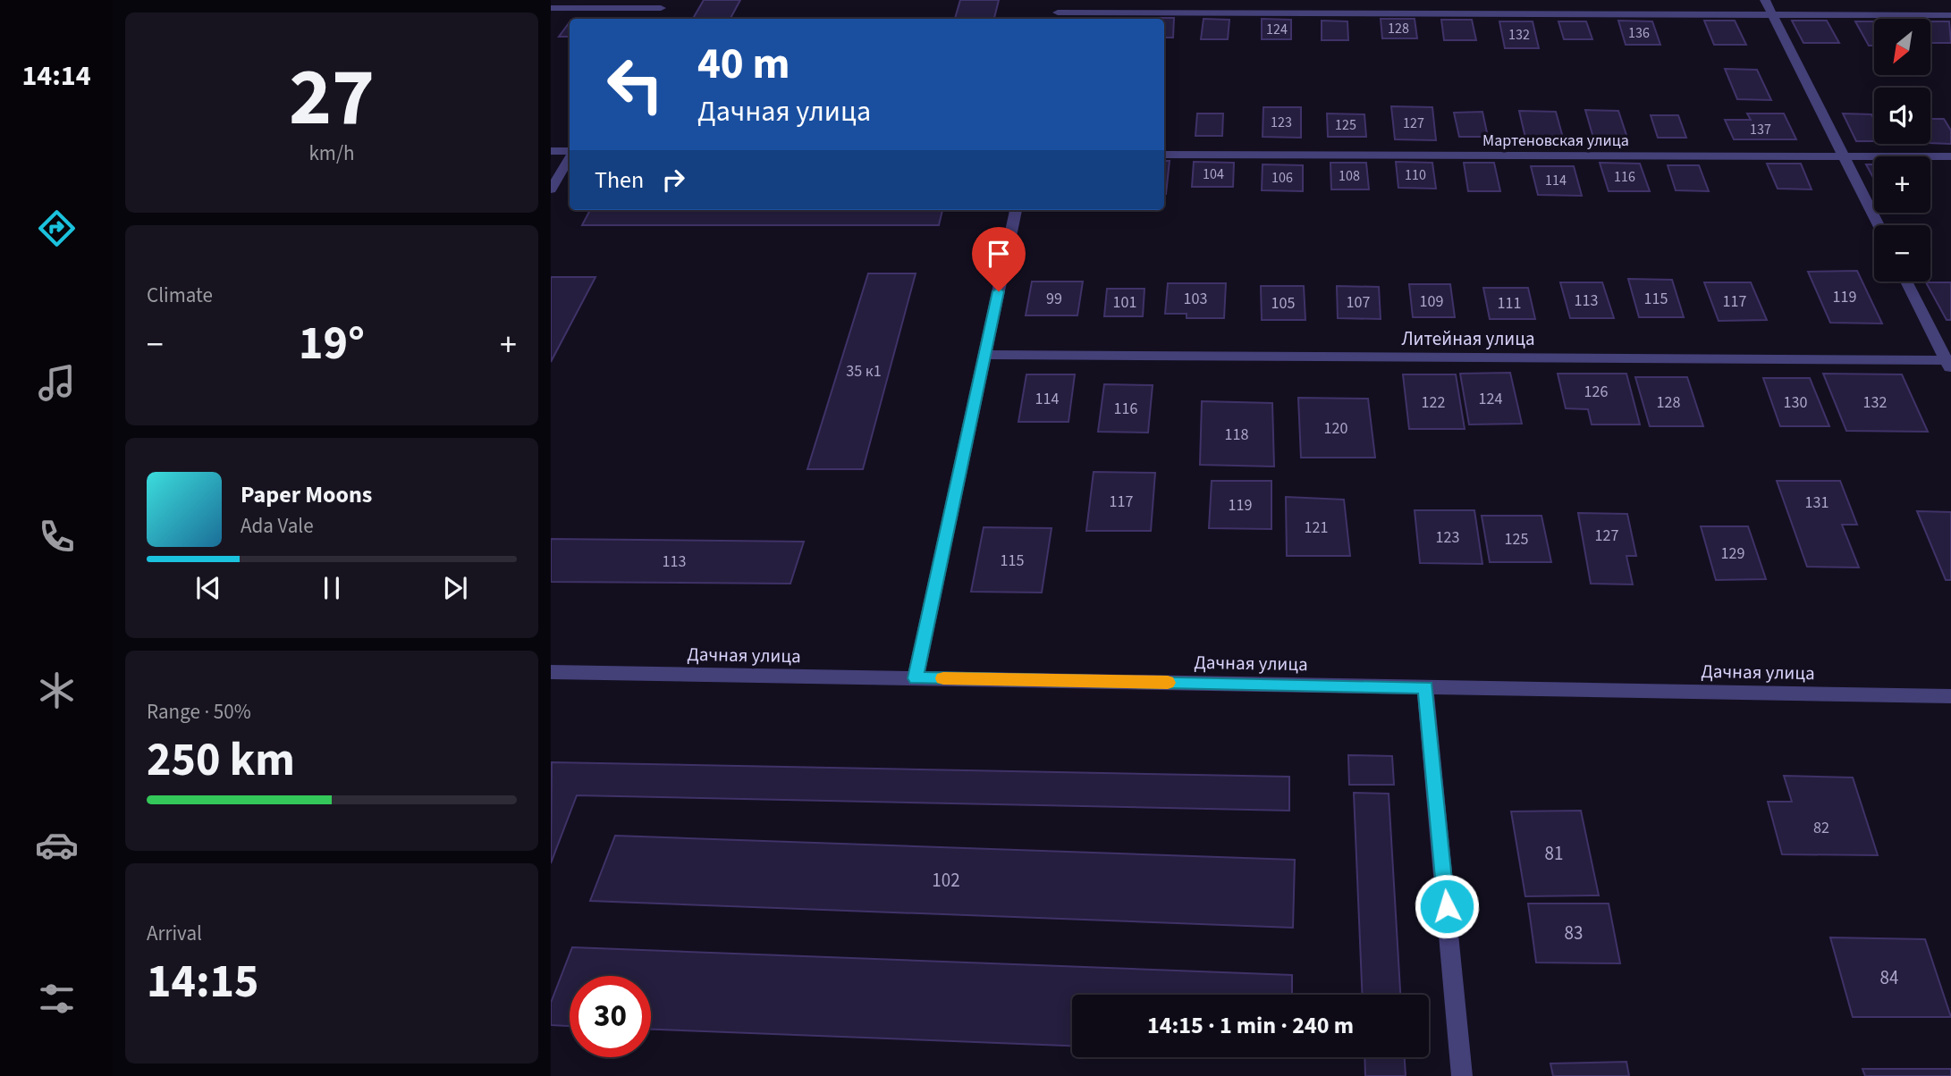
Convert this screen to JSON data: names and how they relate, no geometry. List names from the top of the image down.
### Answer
{
  "streets": {
    "street": ["Мартеновская улица", "Литейная улица", "Дачная улица"]
  },
  "house_numbers": [
    "128",
    "124",
    "136",
    "132",
    "123",
    "127",
    "125",
    "137",
    "104",
    "110",
    "108",
    "116",
    "106",
    "114",
    "119",
    "99",
    "103",
    "115",
    "113",
    "109",
    "117",
    "101",
    "107",
    "105",
    "111",
    "35 к1",
    "126",
    "114",
    "124",
    "122",
    "128",
    "130",
    "132",
    "116",
    "120",
    "118",
    "117",
    "131",
    "119",
    "121",
    "127",
    "123",
    "125",
    "129",
    "115",
    "113",
    "82",
    "81",
    "102",
    "83",
    "84"
  ],
  "north": "bottom left",
  "page": {
    "tabs": "14:14",
    "tile": [
      ["27", "km/h"],
      "Climate",
      ["Range · 50%", "250 km"],
      ["Arrival", "14:15"]
    ],
    "map_buttons": ["+", "−"],
    "turn": ["40 m", "Дачная улица"],
    "then": "Then",
    "heat": ["−", "19°", "+"],
    "song": ["Paper Moons", "Ada Vale"],
    "limit": "30",
    "trip": "14:15 · 1 min · 240 m"
  }
}
